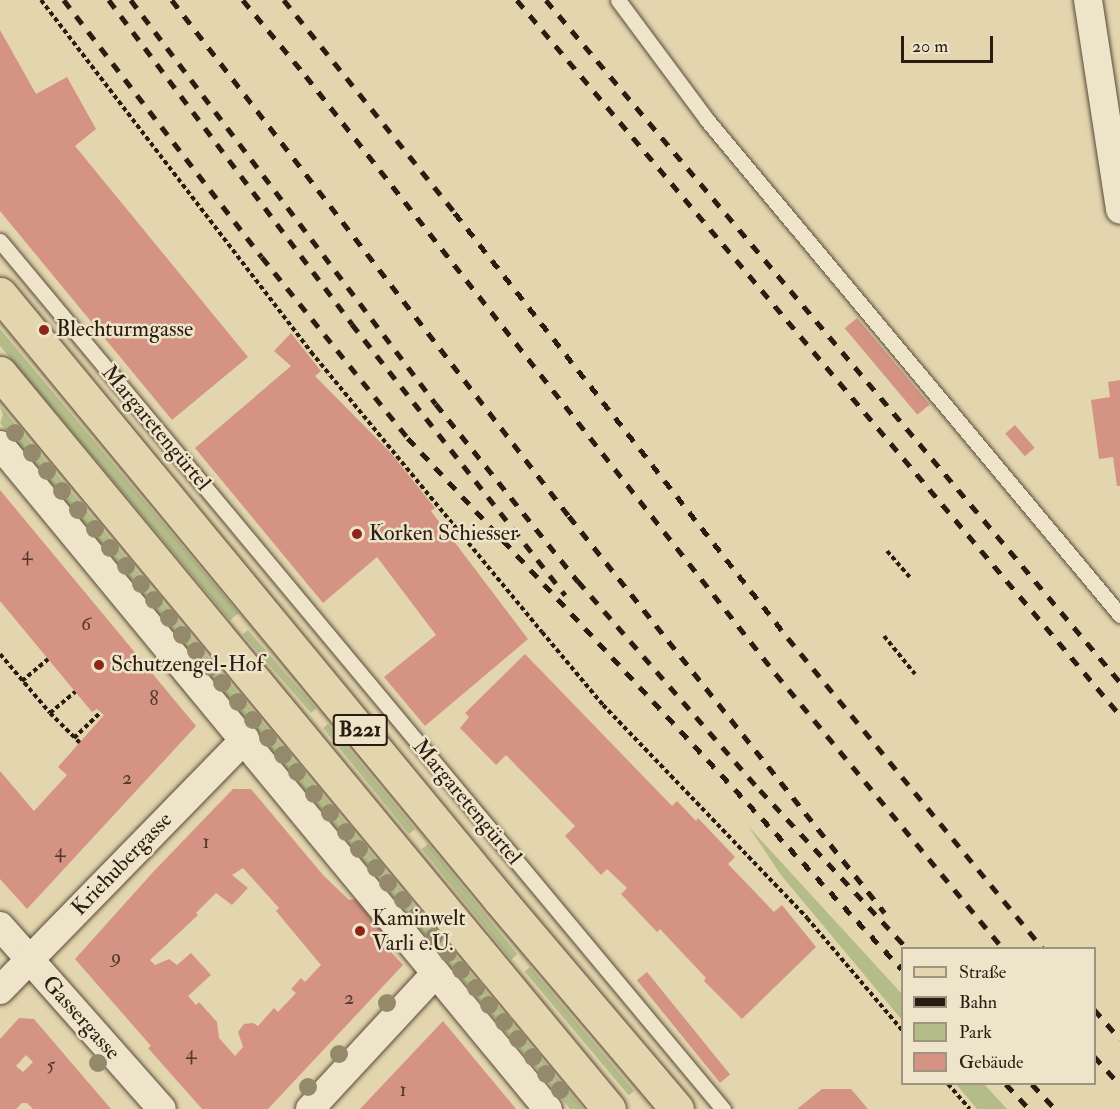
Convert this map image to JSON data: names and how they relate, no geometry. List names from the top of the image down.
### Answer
{
  "streets": {
    "main road": ["Margaretengürtel", "B221"],
    "street": ["Kriehubergasse", "Gassergasse"]
  },
  "crossings": [
    ["Kriehubergasse", "Gassergasse"]
  ],
  "places": [
    "Blechturmgasse",
    "Korken Schiesser",
    "Schutzengel-Hof",
    "Kaminwelt Varli e.U."
  ],
  "house_numbers": [
    "4",
    "6",
    "8",
    "2",
    "1",
    "4",
    "9",
    "2",
    "4",
    "5",
    "1"
  ],
  "legend": [
    "Straße",
    "Bahn",
    "Park",
    "Gebäude"
  ],
  "scale_bar": "20 m"
}
